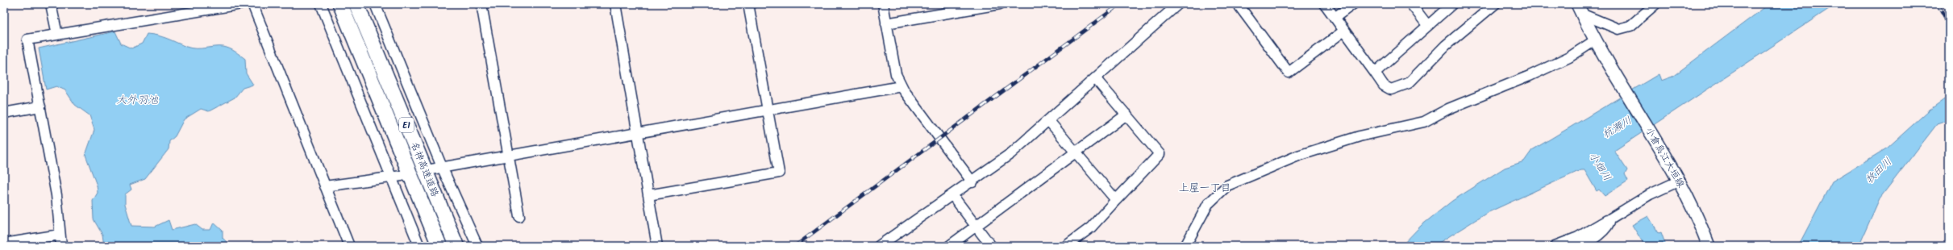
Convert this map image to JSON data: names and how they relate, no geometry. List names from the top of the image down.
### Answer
{
  "streets": {
    "highway": ["E1", "名神高速道路"],
    "main road": ["小倉烏江大垣線"]
  },
  "districts": ["上屋一丁目"],
  "water": [
    "大外羽池",
    "杭瀬川",
    "小畑川",
    "牧田川"
  ]
}
